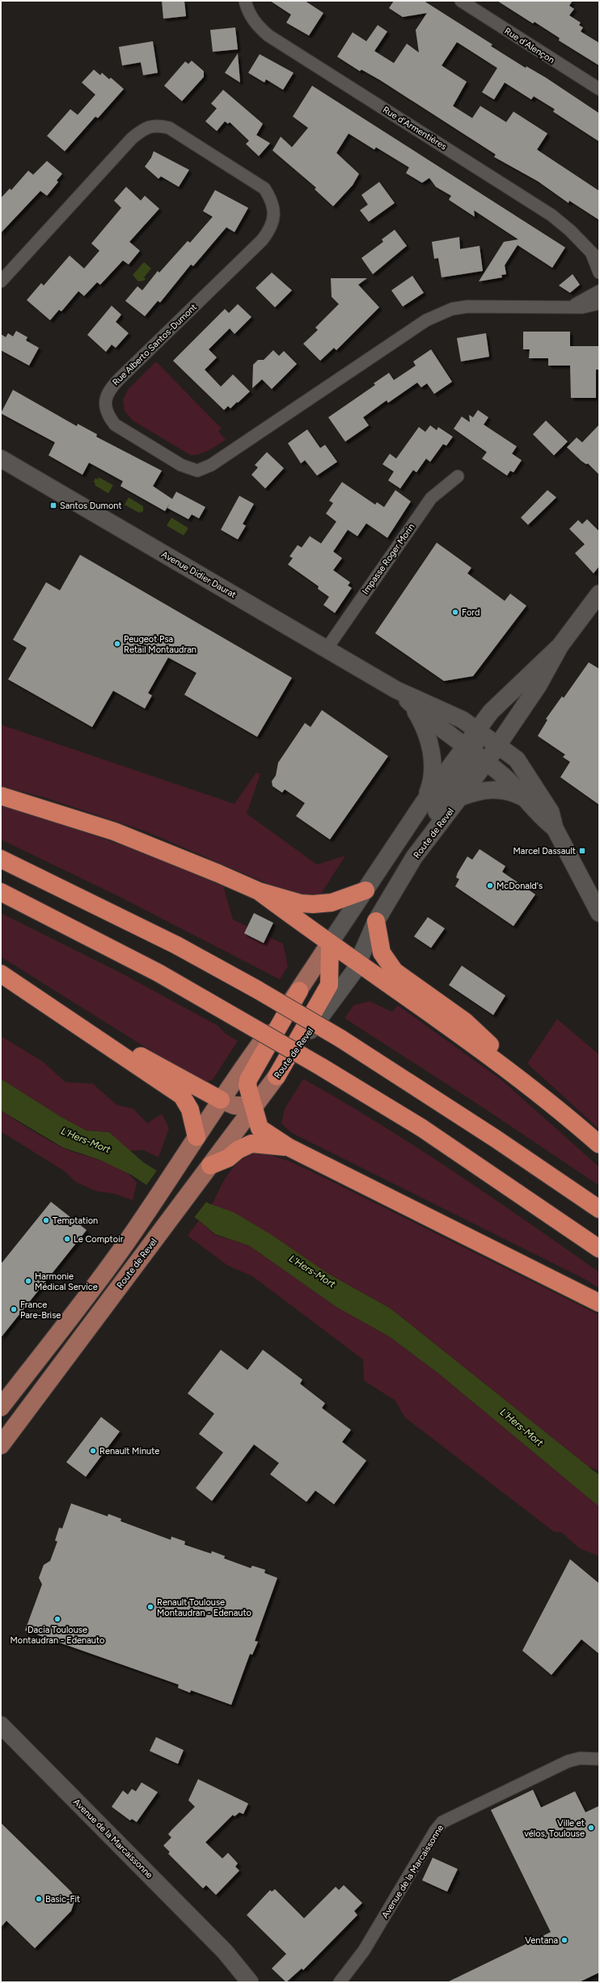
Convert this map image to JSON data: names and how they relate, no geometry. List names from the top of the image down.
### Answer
{
  "streets": {
    "main road": ["Avenue Didier Daurat", "Route de Revel", "Avenue de la Marcaissonne"],
    "street": [
      "Rue d'Alençon",
      "Rue d'Armentières",
      "Rue Alberto Santos-Dumont",
      "Impasse Roger Morin"
    ]
  },
  "crossings": [
    ["Impasse Roger Morin", "Avenue Didier Daurat"],
    ["Avenue Didier Daurat", "Route de Revel"]
  ],
  "water": ["L'Hers-Mort"],
  "places": {
    "transit": ["Santos Dumont", "Marcel Dassault"],
    "other": [
      "Ford",
      "Peugeot Psa Retail Montaudran",
      "McDonald's",
      "Temptation",
      "Le Comptoir",
      "Harmonie Médical Service",
      "France Pare-Brise",
      "Renault Minute",
      "Renault Toulouse Montaudran - Edenauto",
      "Dacia Toulouse Montaudran - Edenauto",
      "Ville et vélos, Toulouse",
      "Basic-Fit",
      "Ventana"
    ]
  }
}
